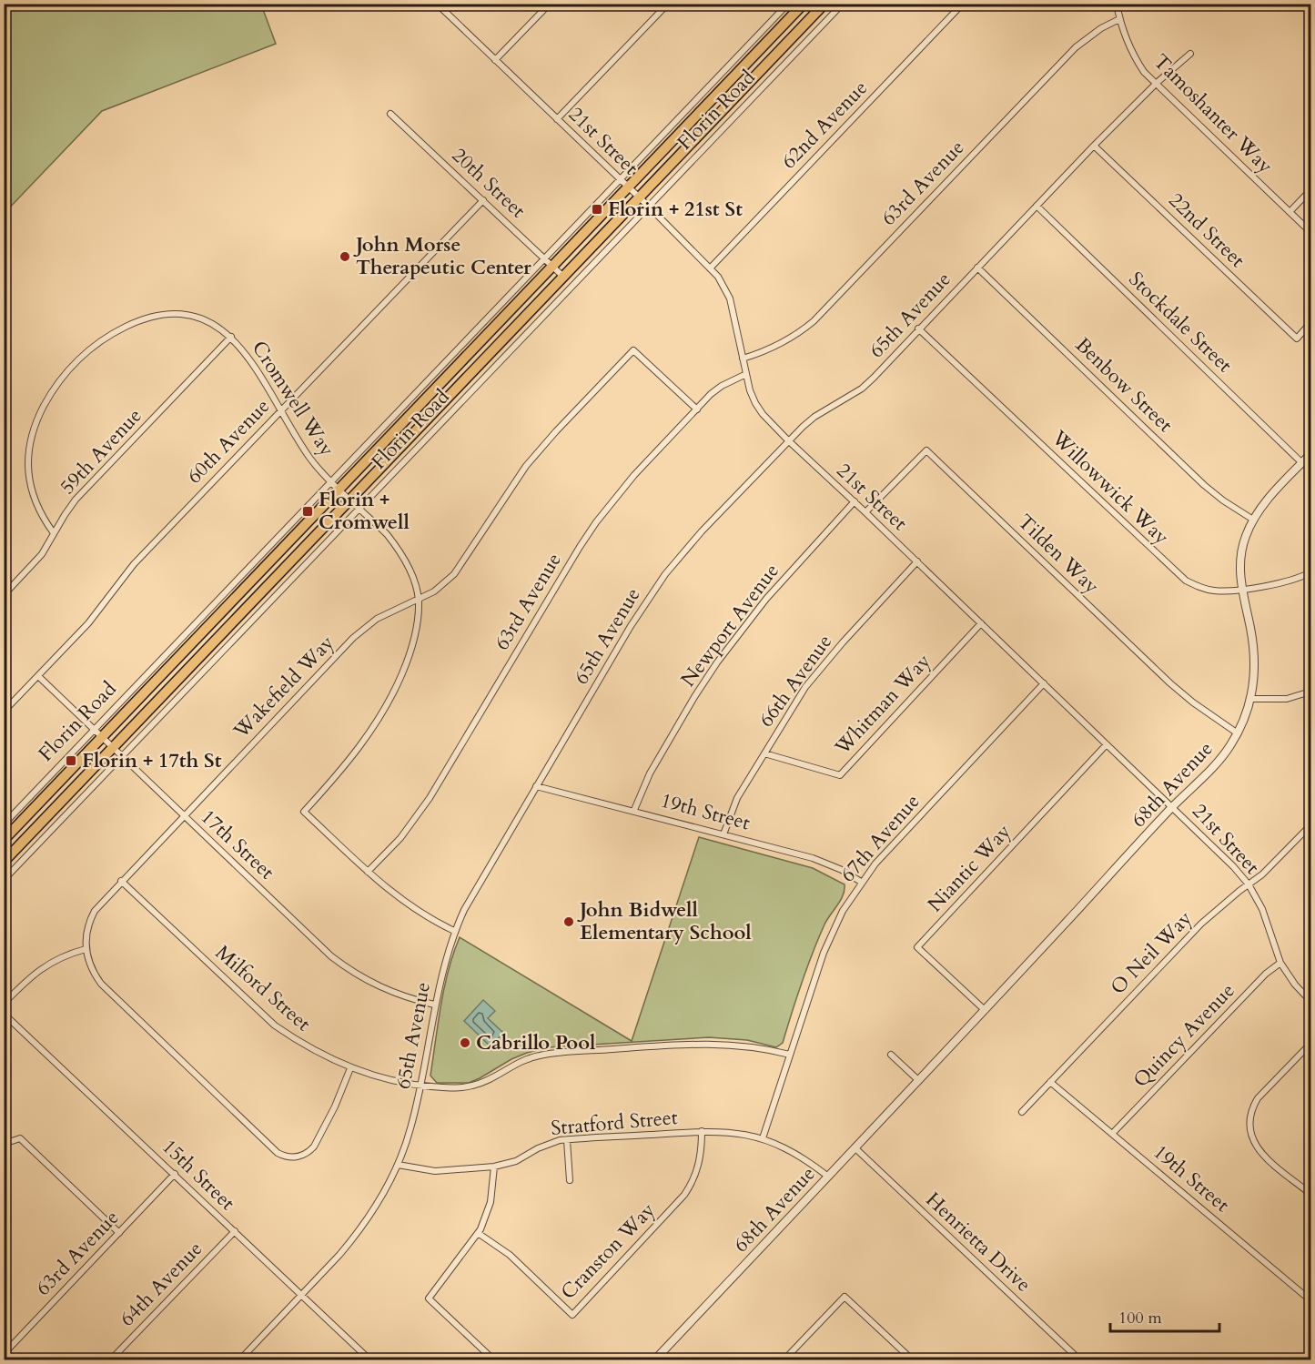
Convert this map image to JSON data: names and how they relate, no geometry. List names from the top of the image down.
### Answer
{
  "streets": {
    "main road": ["Florin Road"],
    "street": [
      "Tamoshanter Way",
      "62nd Avenue",
      "21st Street",
      "20th Street",
      "63rd Avenue",
      "22nd Street",
      "65th Avenue",
      "Stockdale Street",
      "Benbow Street",
      "Cromwell Way",
      "60th Avenue",
      "59th Avenue",
      "Willowwick Way",
      "Tilden Way",
      "Newport Avenue",
      "66th Avenue",
      "Wakefield Way",
      "Whitman Way",
      "68th Avenue",
      "19th Street",
      "67th Avenue",
      "17th Street",
      "Niantic Way",
      "O Neil Way",
      "Milford Street",
      "Quincy Avenue",
      "Stratford Street",
      "15th Street",
      "Henrietta Drive",
      "Cranston Way",
      "64th Avenue"
    ]
  },
  "crossings": [
    ["Florin Road", "21st Street"],
    ["Florin Road", "20th Street"],
    ["Florin Road", "Cromwell Way"],
    ["Florin Road", "17th Street"],
    ["Tamoshanter Way", "63rd Avenue"],
    ["Tamoshanter Way", "65th Avenue"],
    ["62nd Avenue", "21st Street"],
    ["21st Street", "63rd Avenue"],
    ["21st Street", "65th Avenue"],
    ["21st Street", "Tilden Way"],
    ["21st Street", "Newport Avenue"],
    ["21st Street", "66th Avenue"],
    ["21st Street", "Whitman Way"],
    ["21st Street", "68th Avenue"],
    ["21st Street", "67th Avenue"],
    ["21st Street", "Niantic Way"],
    ["21st Street", "O Neil Way"],
    ["21st Street", "Quincy Avenue"],
    ["20th Street", "60th Avenue"],
    ["63rd Avenue", "Cromwell Way"],
    ["63rd Avenue", "Wakefield Way"],
    ["63rd Avenue", "15th Street"],
    ["22nd Street", "65th Avenue"],
    ["65th Avenue", "Stockdale Street"],
    ["65th Avenue", "Benbow Street"],
    ["65th Avenue", "Cromwell Way"],
    ["65th Avenue", "Willowwick Way"],
    ["65th Avenue", "19th Street"],
    ["65th Avenue", "17th Street"],
    ["65th Avenue", "Milford Street"],
    ["65th Avenue", "Stratford Street"],
    ["65th Avenue", "15th Street"],
    ["Stockdale Street", "68th Avenue"],
    ["Benbow Street", "68th Avenue"],
    ["Cromwell Way", "60th Avenue"],
    ["Cromwell Way", "59th Avenue"],
    ["Cromwell Way", "Wakefield Way"],
    ["60th Avenue", "17th Street"],
    ["Willowwick Way", "68th Avenue"],
    ["Tilden Way", "68th Avenue"],
    ["Newport Avenue", "19th Street"],
    ["66th Avenue", "Whitman Way"],
    ["66th Avenue", "19th Street"],
    ["Wakefield Way", "17th Street"],
    ["Wakefield Way", "Milford Street"],
    ["68th Avenue", "Niantic Way"],
    ["68th Avenue", "Stratford Street"],
    ["68th Avenue", "Henrietta Drive"],
    ["19th Street", "67th Avenue"],
    ["19th Street", "O Neil Way"],
    ["19th Street", "Quincy Avenue"],
    ["67th Avenue", "Milford Street"],
    ["67th Avenue", "Stratford Street"],
    ["Stratford Street", "Cranston Way"],
    ["15th Street", "64th Avenue"]
  ],
  "places": {
    "transit": ["Florin + 21st St", "Florin + Cromwell", "Florin + 17th St"],
    "other": ["John Morse Therapeutic Center", "John Bidwell Elementary School", "Cabrillo Pool"]
  },
  "scale_bar": "100 m"
}
